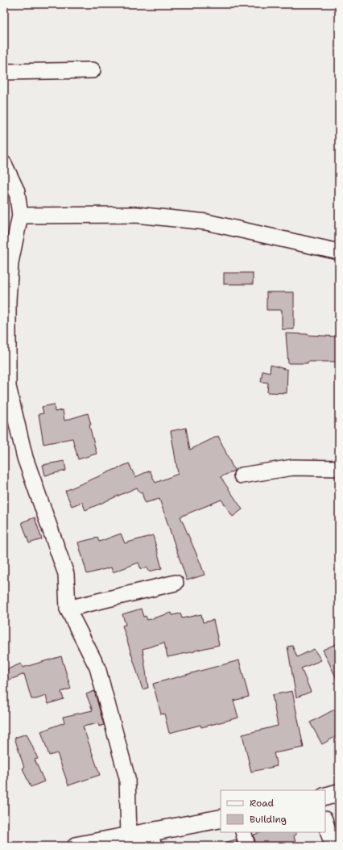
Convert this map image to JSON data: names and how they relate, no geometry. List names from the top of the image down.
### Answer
{
  "legend": ["Road", "Building"]
}
